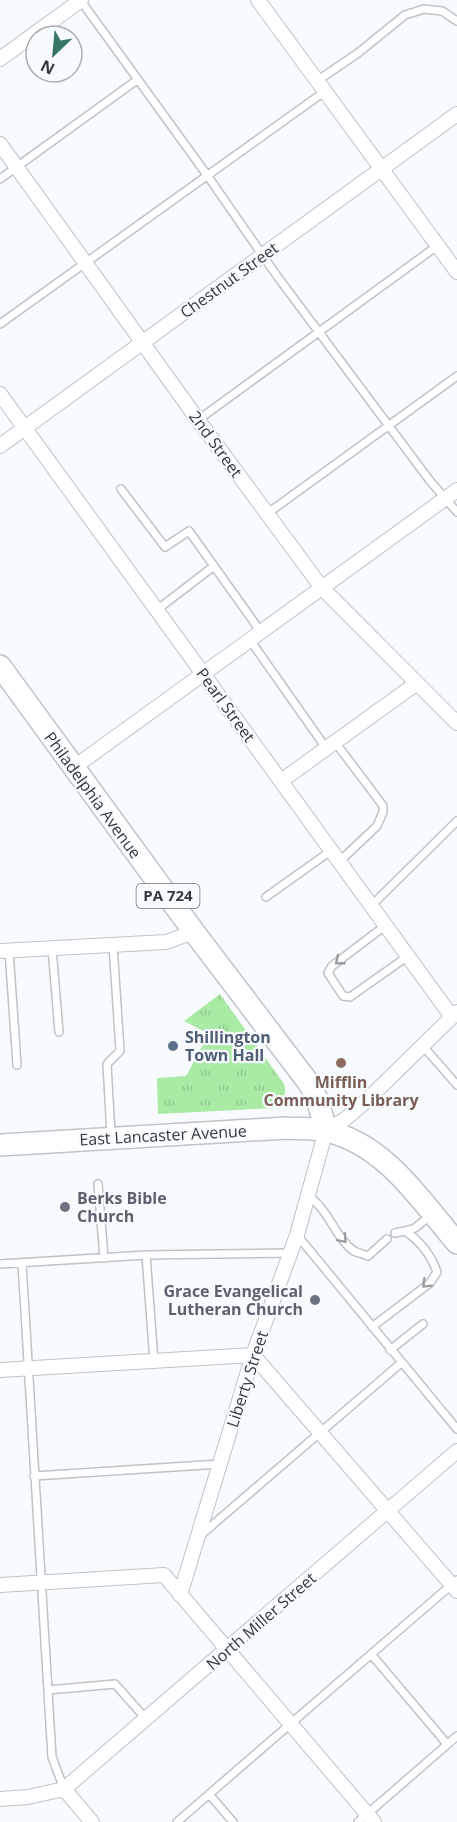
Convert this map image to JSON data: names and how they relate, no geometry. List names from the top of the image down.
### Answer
{
  "streets": {
    "main road": ["Philadelphia Avenue", "PA 724", "East Lancaster Avenue"],
    "street": [
      "Chestnut Street",
      "2nd Street",
      "Pearl Street",
      "Liberty Street",
      "North Miller Street"
    ]
  },
  "crossings": [
    ["Chestnut Street", "2nd Street"],
    ["Chestnut Street", "Pearl Street"],
    ["Philadelphia Avenue", "East Lancaster Avenue"],
    ["Philadelphia Avenue", "Liberty Street"],
    ["East Lancaster Avenue", "Liberty Street"]
  ],
  "places": [
    "Shillington Town Hall",
    "Mifflin Community Library",
    "Berks Bible Church",
    "Grace Evangelical Lutheran Church"
  ],
  "north": "bottom left"
}
